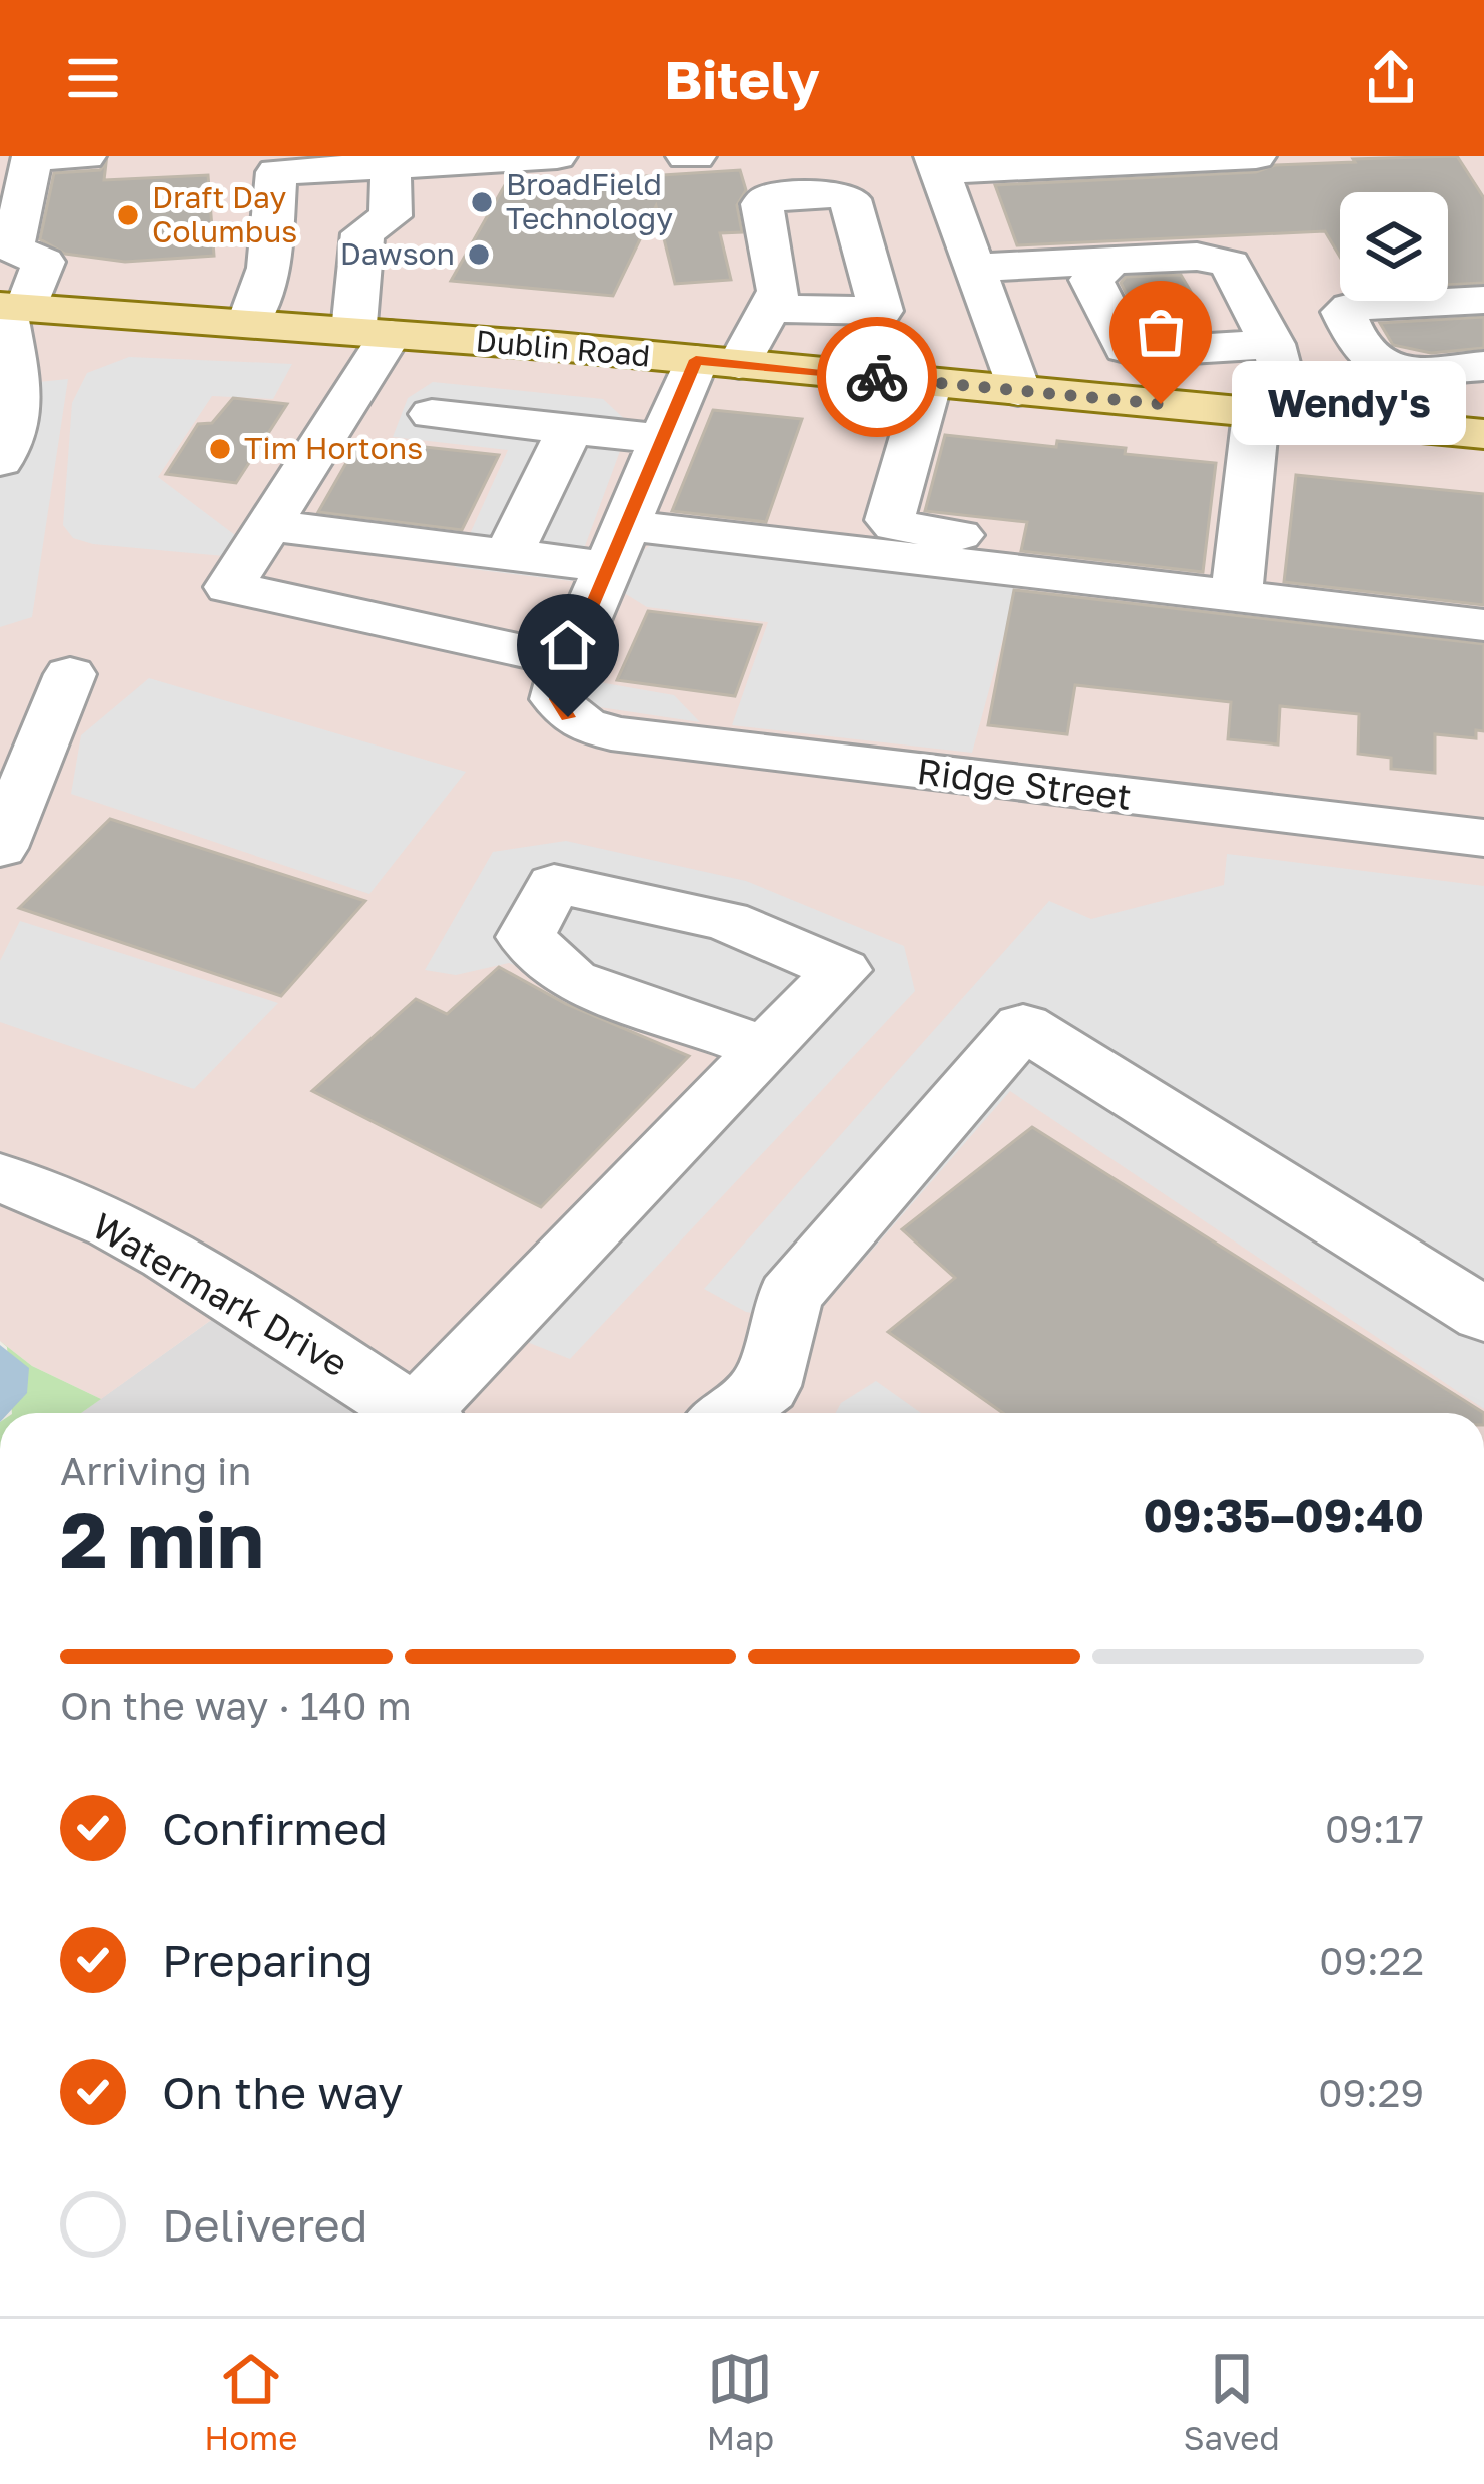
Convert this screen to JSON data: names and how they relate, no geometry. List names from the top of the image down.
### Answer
{
  "streets": {
    "main road": ["Dublin Road"],
    "street": ["Ridge Street", "Watermark Drive"]
  },
  "places": [
    "BroadField Technology",
    "Draft Day Columbus",
    "Dawson",
    "Wendy's",
    "Tim Hortons"
  ],
  "page": {
    "header": "Bitely",
    "bubble": "Wendy's",
    "heading": ["2 min", "Arriving in", "09:35–09:40"],
    "bar": "On the way · 140 m",
    "list": [
      ["Confirmed", "09:17"],
      ["Preparing", "09:22"],
      ["On the way", "09:29"],
      "Delivered"
    ],
    "tabs": ["Home", "Map", "Saved"]
  }
}
